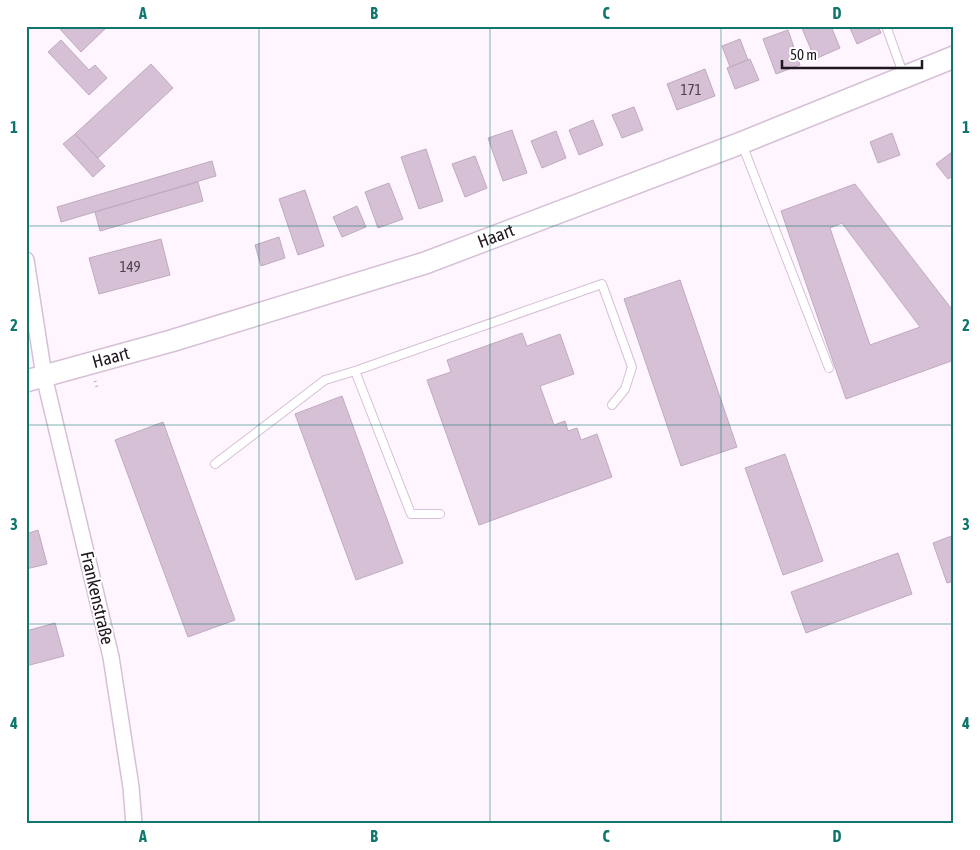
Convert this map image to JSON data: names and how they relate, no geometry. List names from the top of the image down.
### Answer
{
  "streets": {
    "main road": ["Haart"],
    "street": ["Frankenstraße"]
  },
  "crossings": [
    ["Haart", "Frankenstraße"]
  ],
  "house_numbers": ["171", "149"],
  "scale_bar": "50 m",
  "grid": {
    "columns": [
      "A",
      "B",
      "C",
      "D"
    ],
    "rows": [
      "1",
      "2",
      "3",
      "4"
    ]
  }
}
